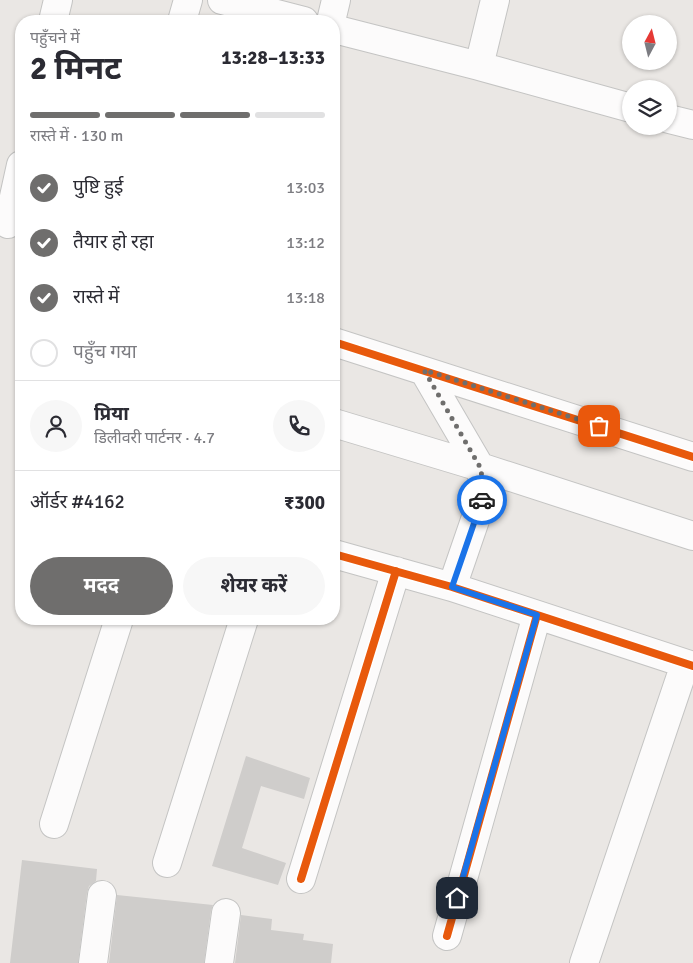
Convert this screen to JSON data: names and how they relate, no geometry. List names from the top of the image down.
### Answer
{
  "north": "top",
  "page": {
    "heading": ["2 मिनट", "पहुँचने में", "13:28–13:33"],
    "panel": [
      "प्रिया",
      "डिलीवरी पार्टनर · 4.7",
      "ऑर्डर #4162",
      "₹300"
    ],
    "bar": "रास्ते में · 130 m",
    "list": [
      ["पुष्टि हुई", "13:03"],
      ["तैयार हो रहा", "13:12"],
      ["रास्ते में", "13:18"],
      "पहुँच गया"
    ],
    "buttons": ["मदद", "शेयर करें"]
  }
}
